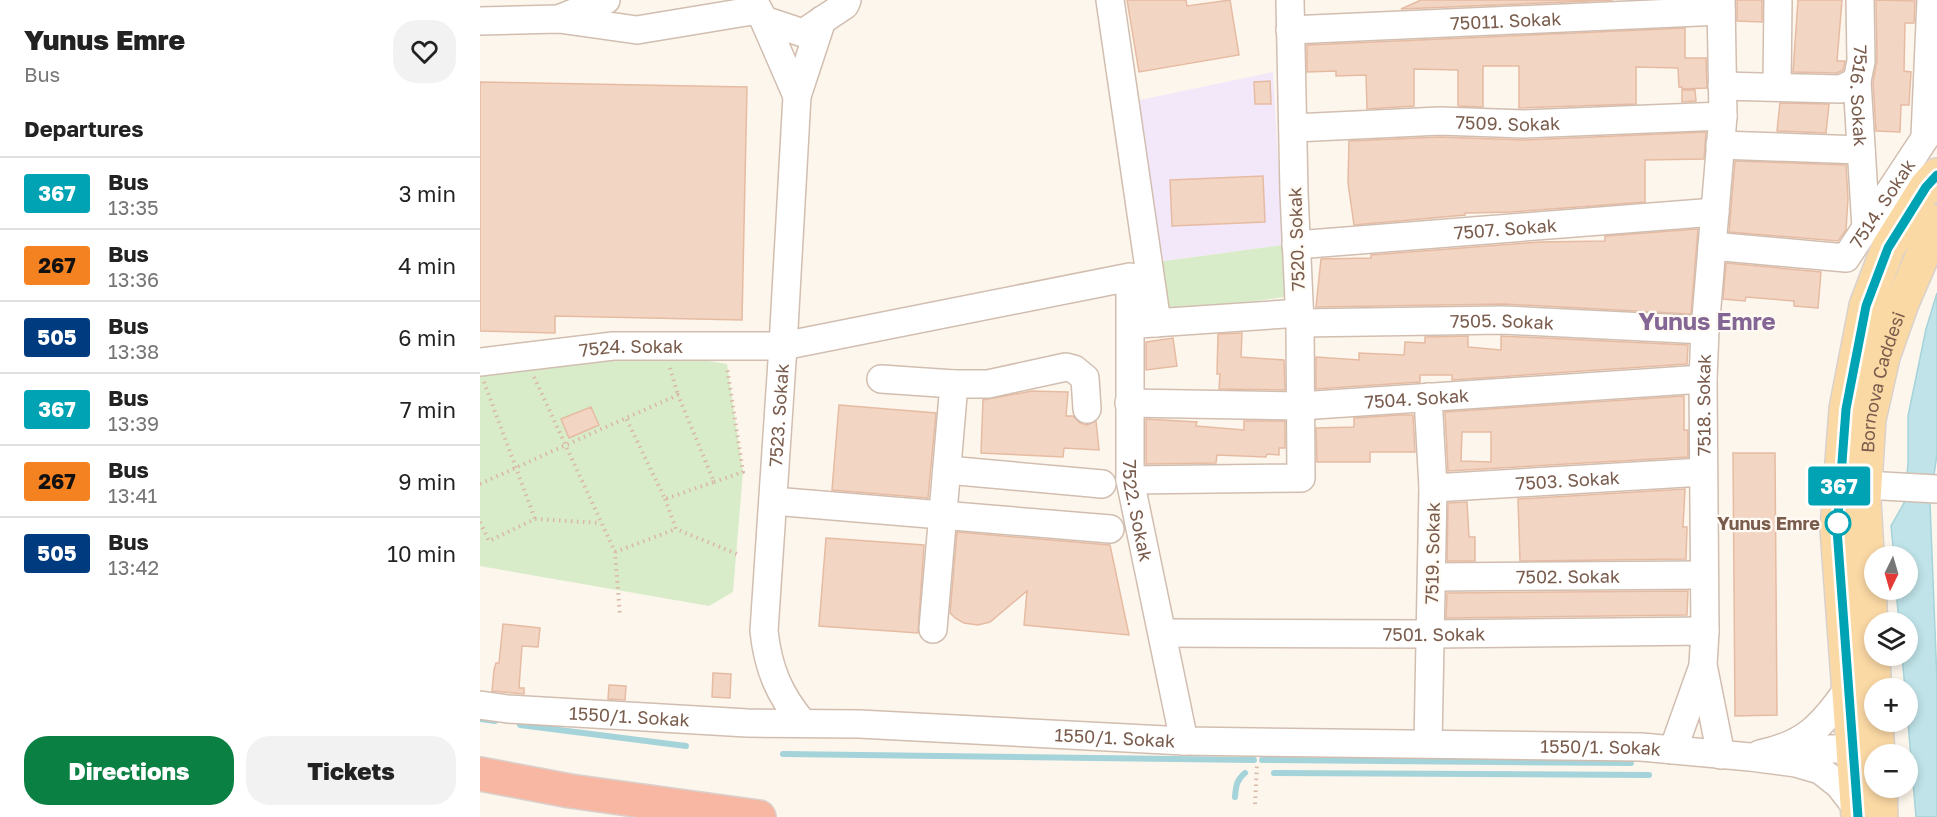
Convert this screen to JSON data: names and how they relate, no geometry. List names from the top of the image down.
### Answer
{
  "streets": {
    "main road": ["Bornova Caddesi"],
    "street": [
      "75011. Sokak",
      "7516. Sokak",
      "7509. Sokak",
      "7514. Sokak",
      "7507. Sokak",
      "7520. Sokak",
      "7505. Sokak",
      "7524. Sokak",
      "7504. Sokak",
      "7518. Sokak",
      "7523. Sokak",
      "7503. Sokak",
      "7522. Sokak",
      "7519. Sokak",
      "7502. Sokak",
      "7501. Sokak",
      "1550/1. Sokak"
    ]
  },
  "crossings": [
    ["75011. Sokak", "7520. Sokak"],
    ["75011. Sokak", "7518. Sokak"],
    ["7516. Sokak", "7514. Sokak"],
    ["7509. Sokak", "7520. Sokak"],
    ["7509. Sokak", "7518. Sokak"],
    ["7514. Sokak", "7518. Sokak"],
    ["7507. Sokak", "7520. Sokak"],
    ["7507. Sokak", "7518. Sokak"],
    ["7520. Sokak", "7505. Sokak"],
    ["7520. Sokak", "7504. Sokak"],
    ["7520. Sokak", "7522. Sokak"],
    ["7505. Sokak", "7518. Sokak"],
    ["7505. Sokak", "7522. Sokak"],
    ["7524. Sokak", "7523. Sokak"],
    ["7524. Sokak", "7522. Sokak"],
    ["7504. Sokak", "7518. Sokak"],
    ["7504. Sokak", "7522. Sokak"],
    ["7504. Sokak", "7519. Sokak"],
    ["7518. Sokak", "7503. Sokak"],
    ["7518. Sokak", "7502. Sokak"],
    ["7518. Sokak", "7501. Sokak"],
    ["7518. Sokak", "1550/1. Sokak"],
    ["7523. Sokak", "1550/1. Sokak"],
    ["7503. Sokak", "7519. Sokak"],
    ["7522. Sokak", "7501. Sokak"],
    ["7522. Sokak", "1550/1. Sokak"],
    ["7519. Sokak", "7502. Sokak"],
    ["7519. Sokak", "7501. Sokak"],
    ["7519. Sokak", "1550/1. Sokak"]
  ],
  "districts": ["Yunus Emre"],
  "places": ["Yunus Emre"],
  "lines": ["bus line 367"],
  "north": "bottom",
  "page": {
    "heading": [
      ["Yunus Emre", "Bus"],
      "Departures"
    ],
    "on_map": "367",
    "list": [
      {
        "mark": "367",
        "name": "Bus",
        "note": "13:35",
        "value": "3 min"
      },
      {
        "mark": "267",
        "name": "Bus",
        "note": "13:36",
        "value": "4 min"
      },
      {
        "mark": "505",
        "name": "Bus",
        "note": "13:38",
        "value": "6 min"
      },
      {
        "mark": "367",
        "name": "Bus",
        "note": "13:39",
        "value": "7 min"
      },
      {
        "mark": "267",
        "name": "Bus",
        "note": "13:41",
        "value": "9 min"
      },
      {
        "mark": "505",
        "name": "Bus",
        "note": "13:42",
        "value": "10 min"
      }
    ],
    "map_buttons": ["+", "−"],
    "buttons": ["Directions", "Tickets"]
  }
}
